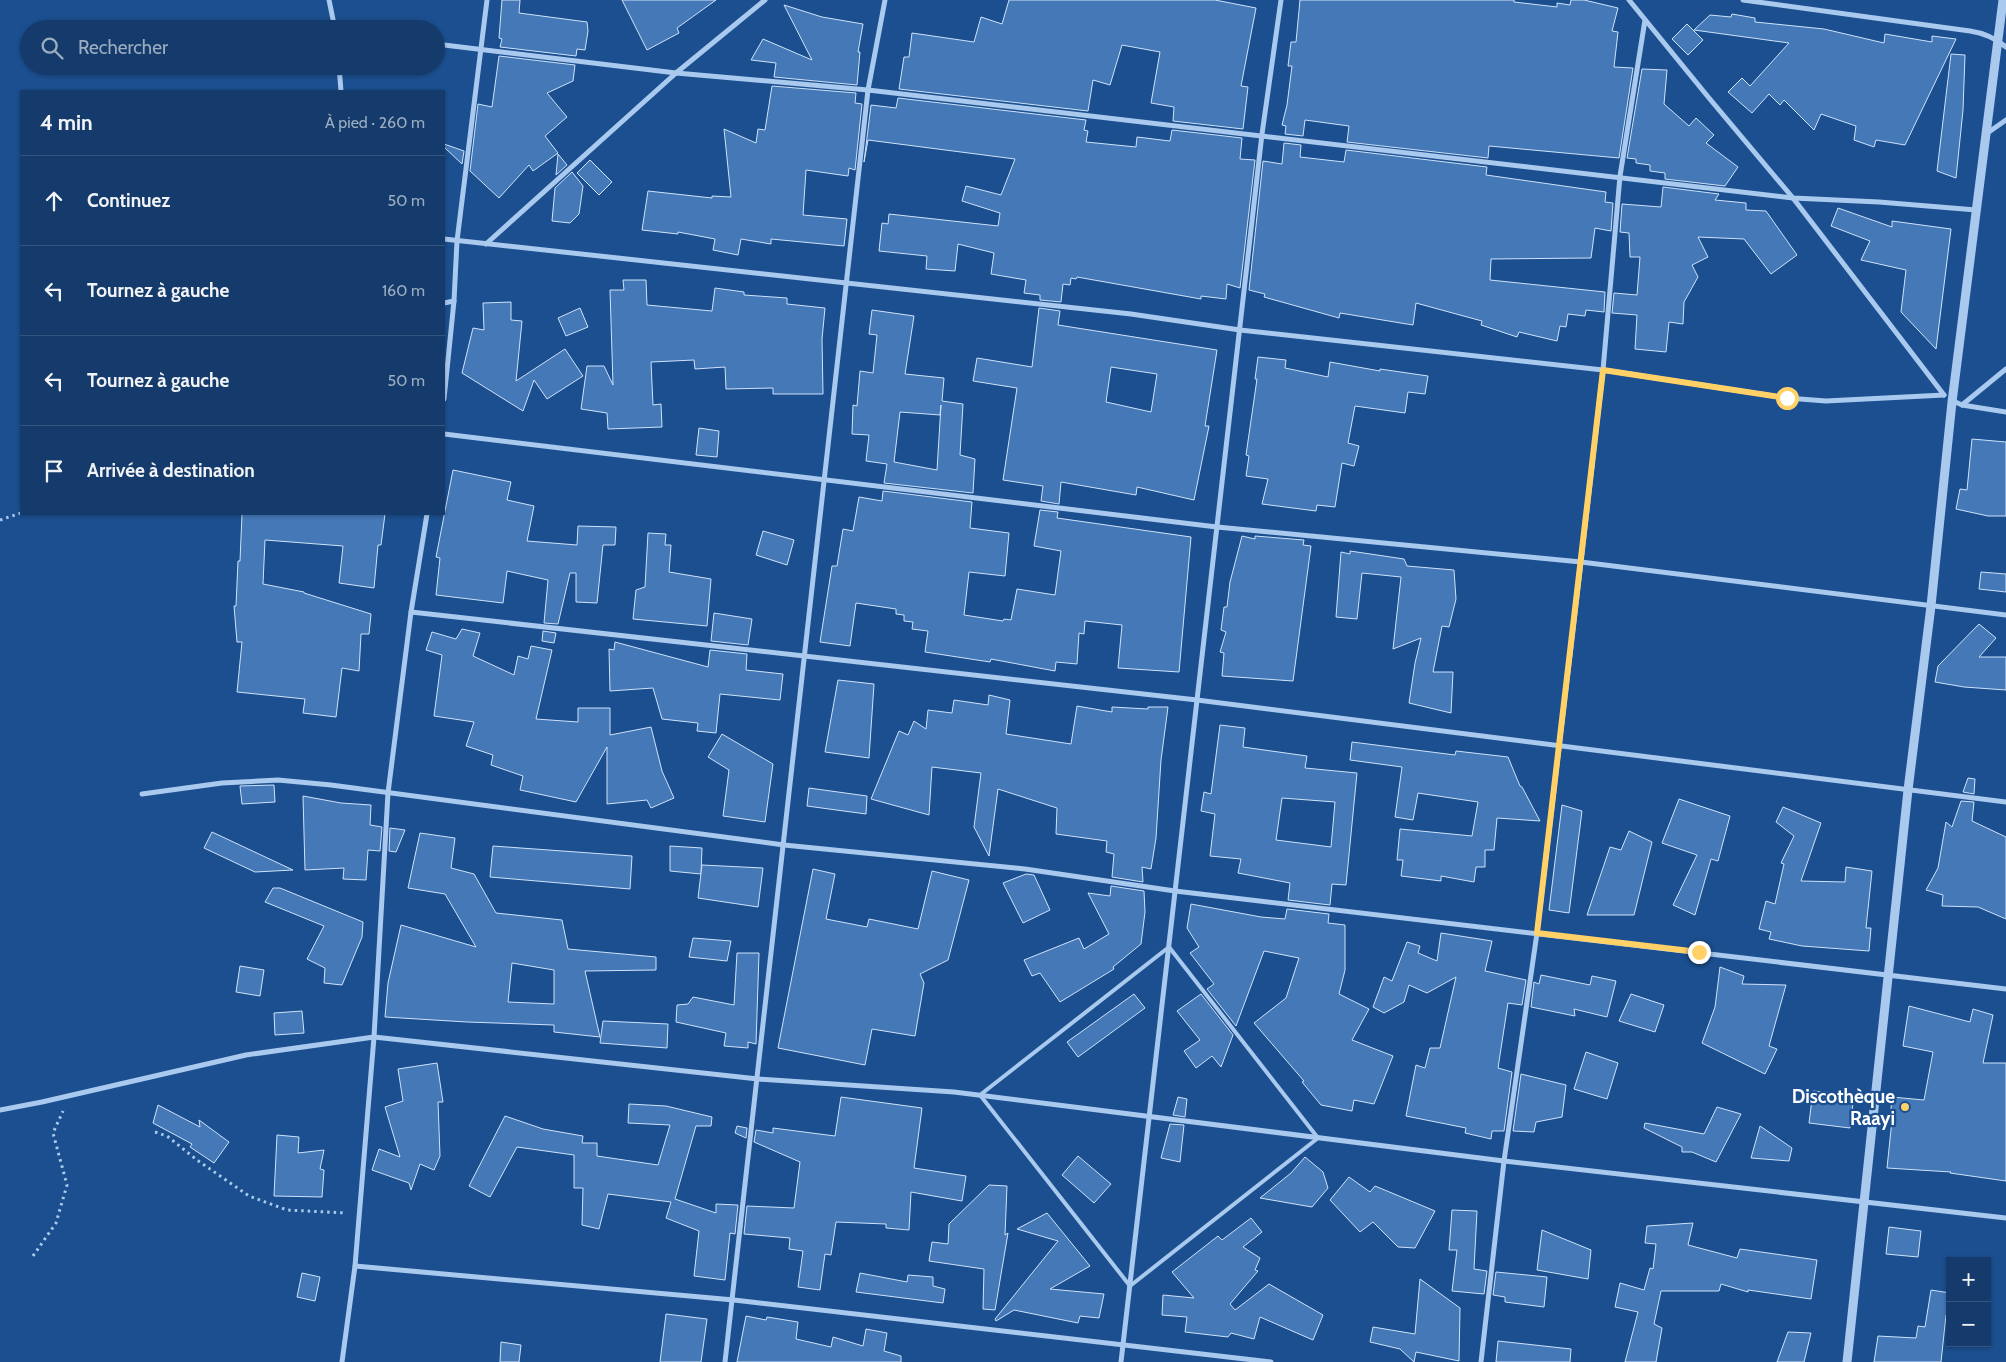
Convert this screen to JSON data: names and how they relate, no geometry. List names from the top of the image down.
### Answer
{
  "places": ["Discothèque Raayi"],
  "page": {
    "search": "Rechercher",
    "heading": ["4 min", "À pied · 260 m"],
    "list": [
      ["Continuez", "50 m"],
      ["Tournez à gauche", "160 m"],
      ["Tournez à gauche", "50 m"],
      "Arrivée à destination"
    ],
    "map_buttons": ["+", "−"]
  }
}
